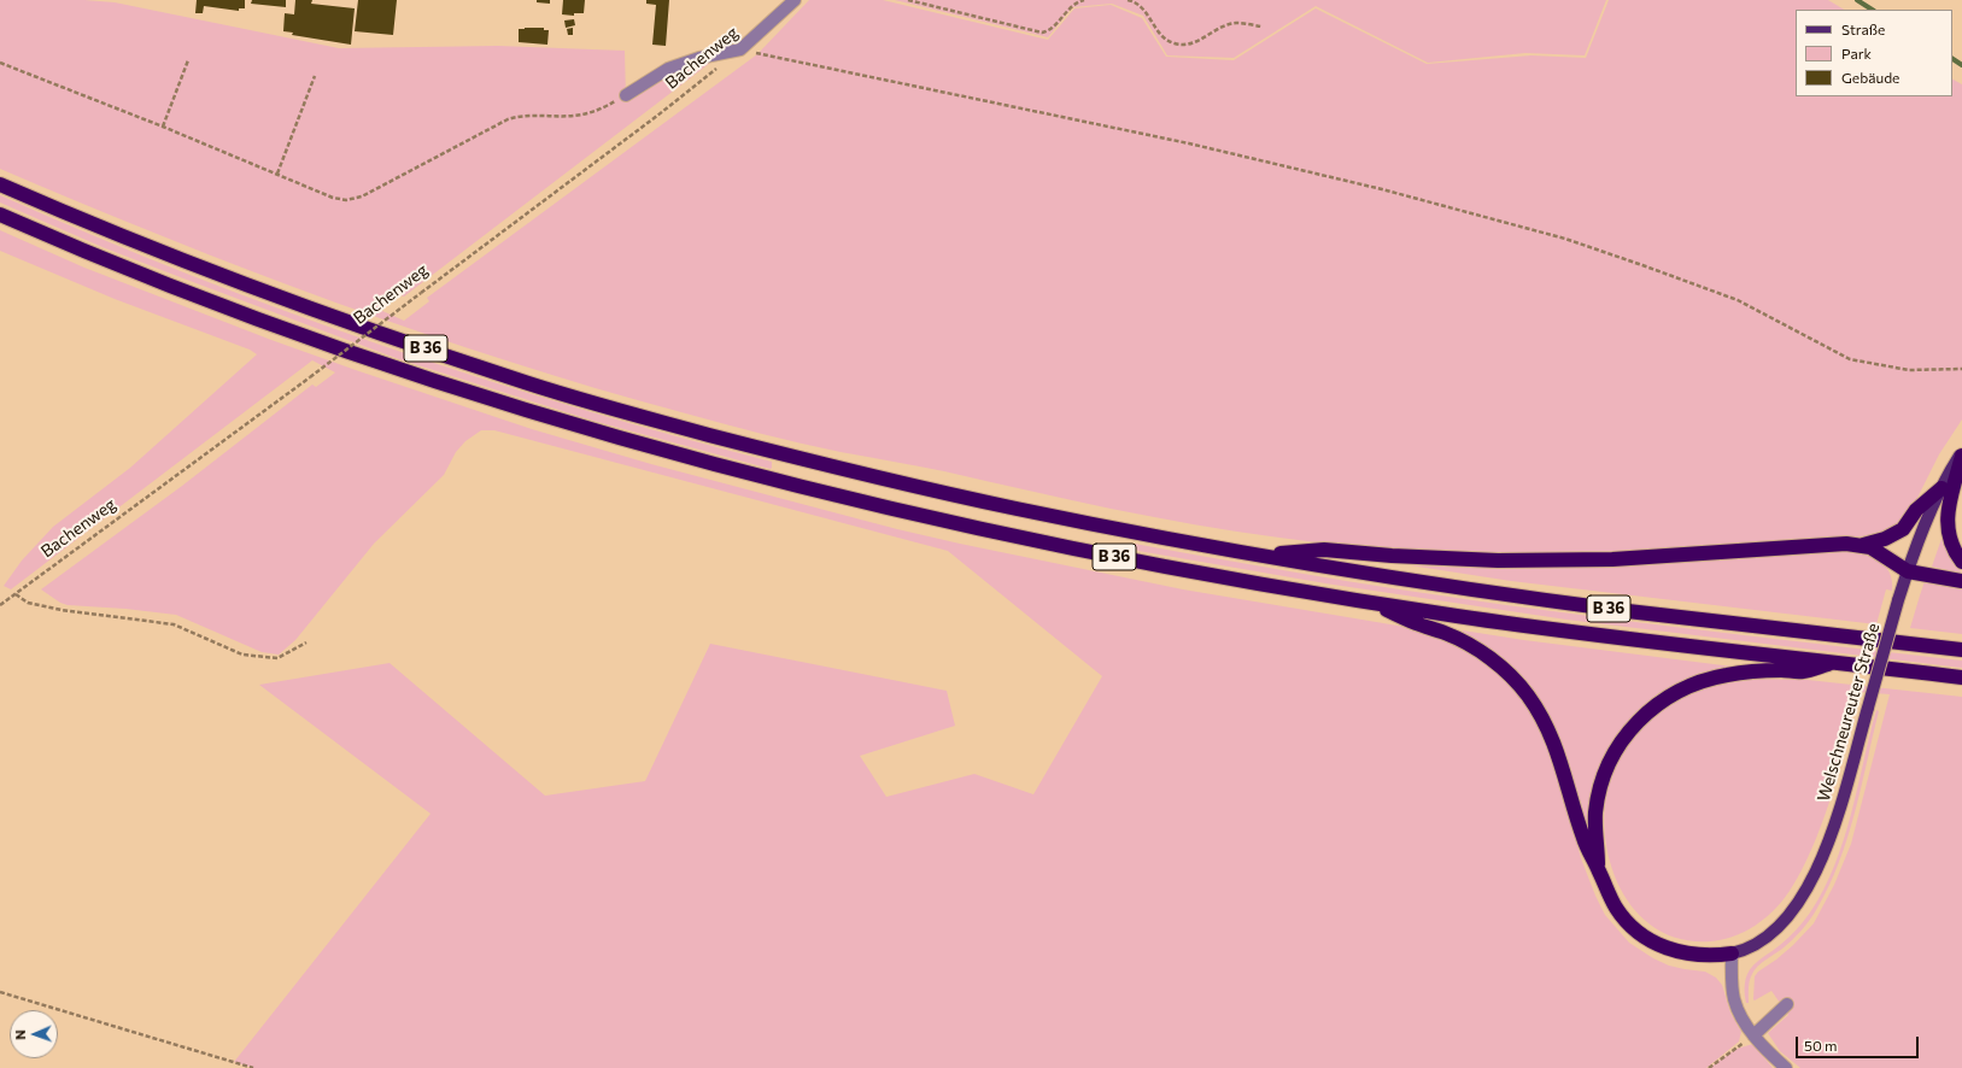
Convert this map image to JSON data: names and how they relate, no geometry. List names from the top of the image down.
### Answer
{
  "streets": {
    "highway": ["B 36"],
    "main road": ["Welschneureuter Straße"],
    "street": ["Bachenweg"]
  },
  "crossings": [
    ["B 36", "Welschneureuter Straße"]
  ],
  "legend": ["Straße", "Park", "Gebäude"],
  "scale_bar": "50 m",
  "north": "left"
}
